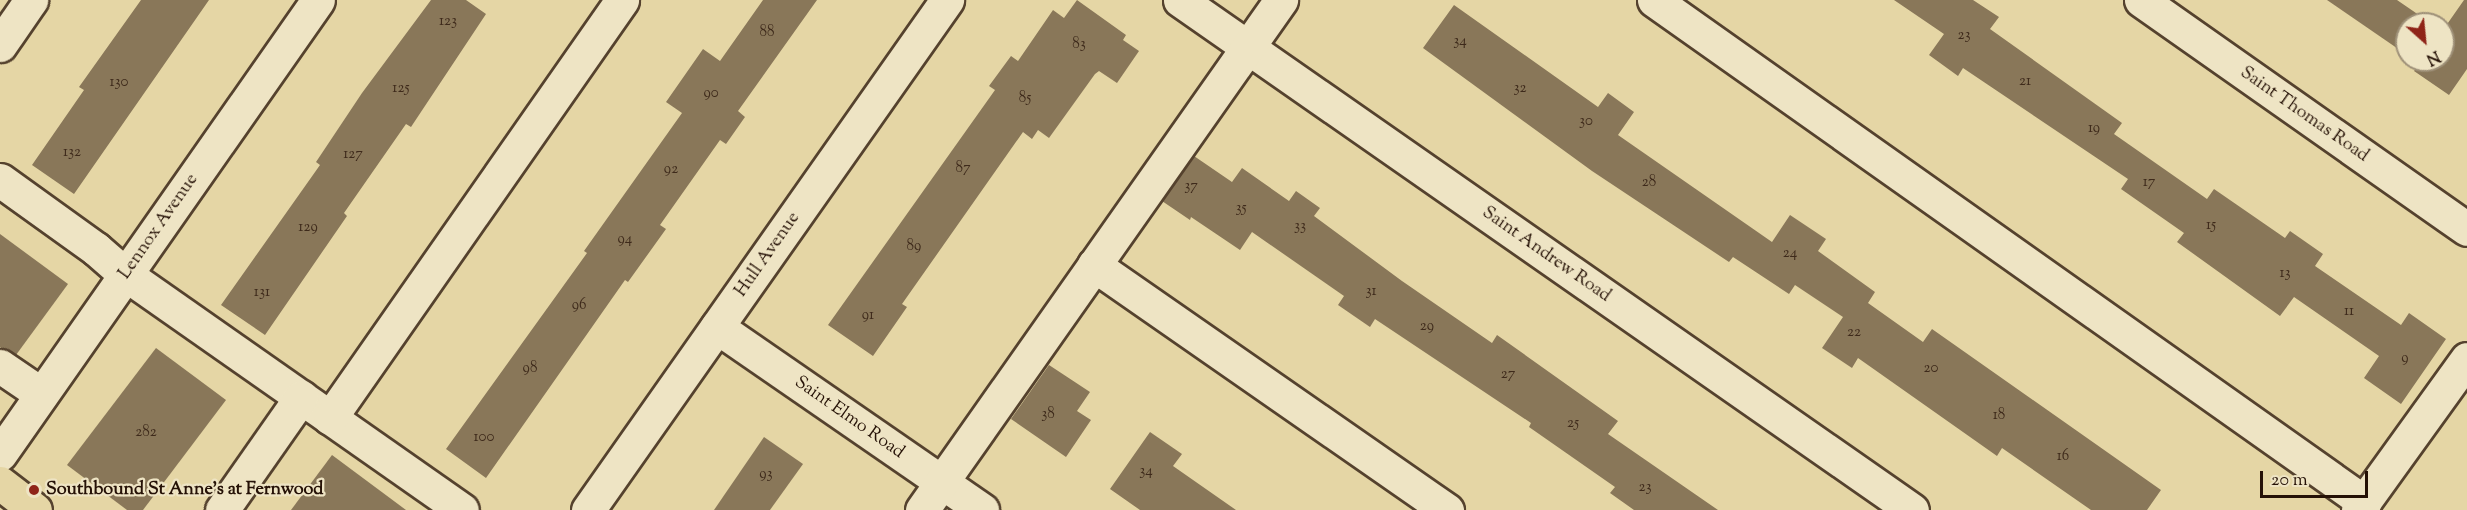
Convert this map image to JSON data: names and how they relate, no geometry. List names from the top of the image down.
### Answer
{
  "streets": {
    "street": [
      "Saint Thomas Road",
      "Lennox Avenue",
      "Hull Avenue",
      "Saint Andrew Road",
      "Saint Elmo Road"
    ]
  },
  "crossings": [
    ["Hull Avenue", "Saint Elmo Road"]
  ],
  "places": ["Southbound St Anne's at Fernwood"],
  "house_numbers": [
    "123",
    "88",
    "23",
    "34",
    "83",
    "21",
    "130",
    "125",
    "32",
    "90",
    "85",
    "30",
    "19",
    "132",
    "127",
    "87",
    "92",
    "28",
    "17",
    "37",
    "35",
    "15",
    "33",
    "129",
    "94",
    "89",
    "24",
    "13",
    "31",
    "131",
    "96",
    "11",
    "91",
    "29",
    "22",
    "9",
    "98",
    "20",
    "27",
    "38",
    "18",
    "25",
    "282",
    "100",
    "16",
    "34",
    "93",
    "23"
  ],
  "scale_bar": "20 m",
  "north": "bottom right"
}
